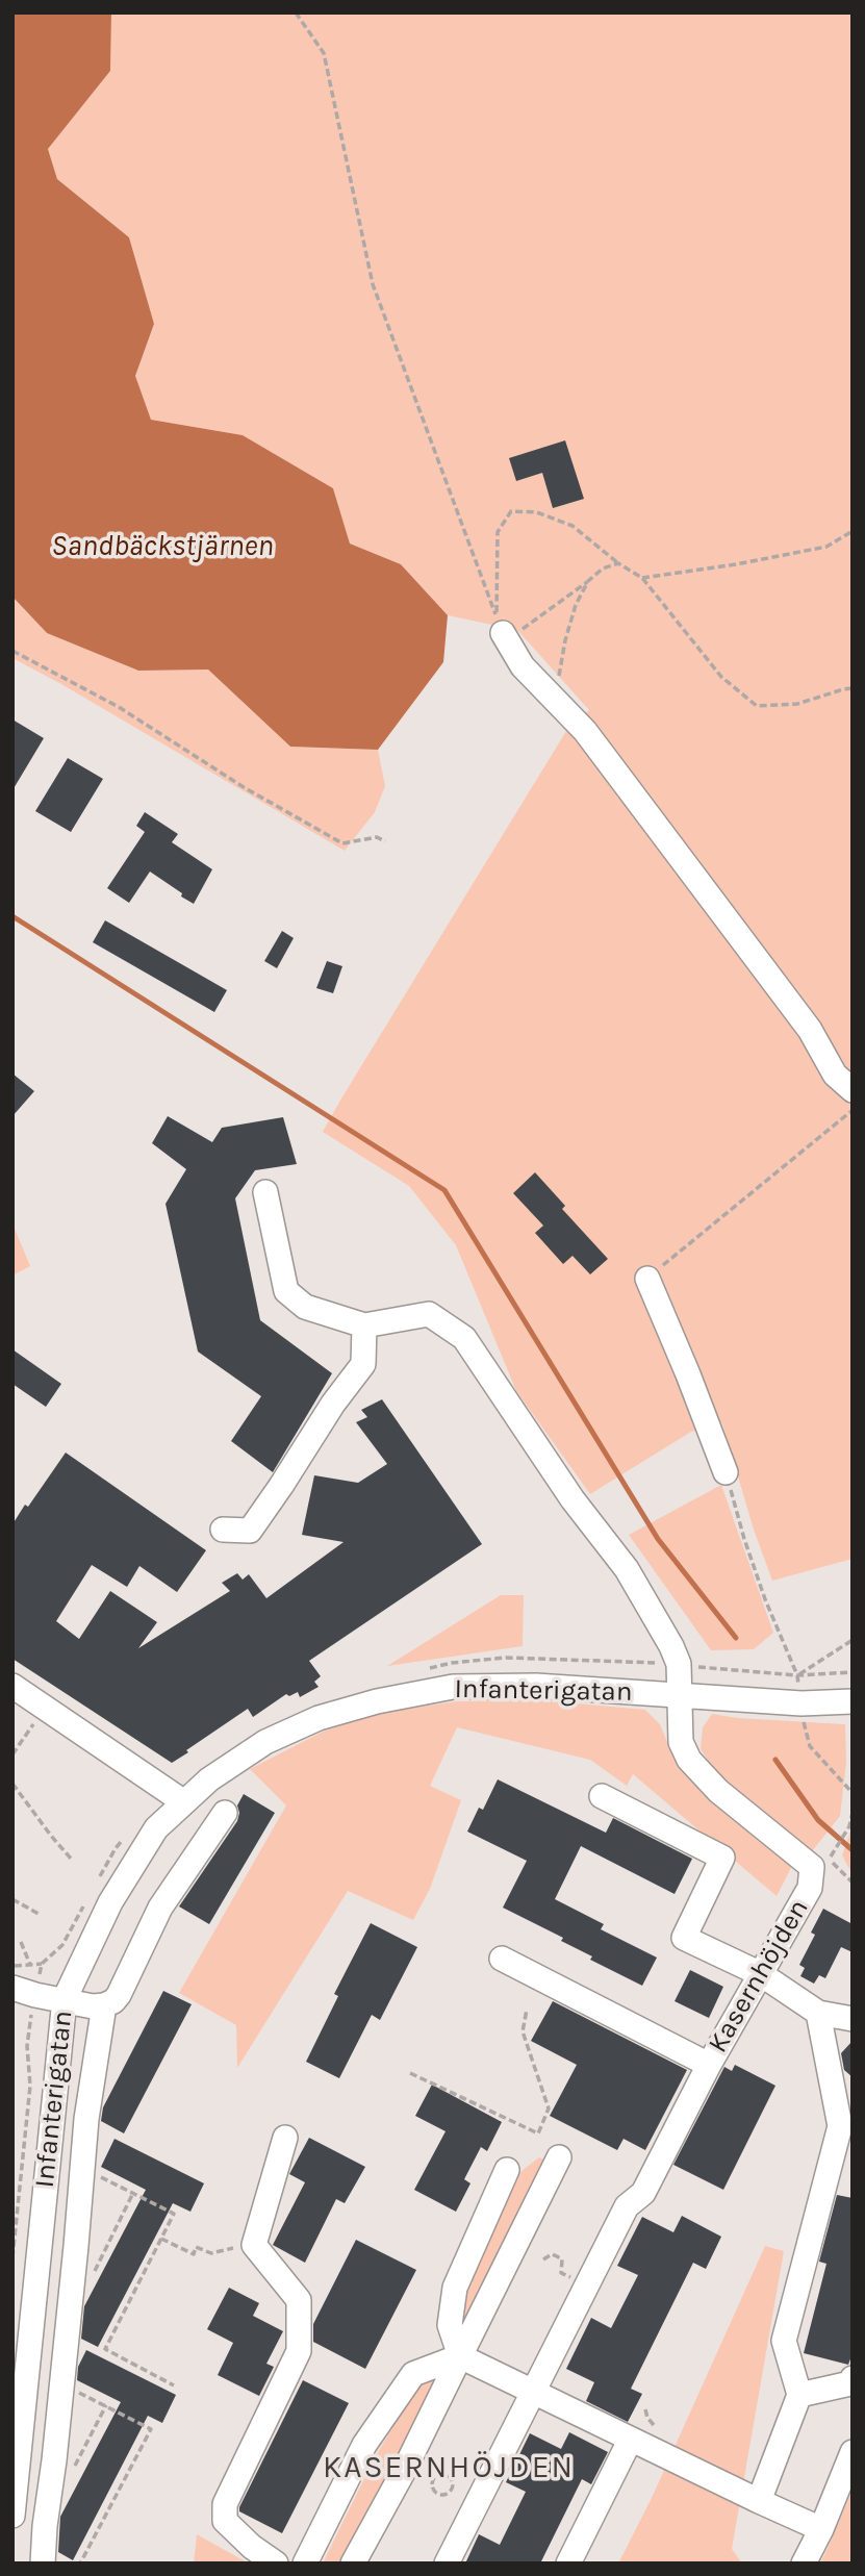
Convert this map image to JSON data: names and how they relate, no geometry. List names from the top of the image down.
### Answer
{
  "streets": {
    "street": ["Infanterigatan", "Kasernhöjden"]
  },
  "crossings": [
    ["Infanterigatan", "Kasernhöjden"]
  ],
  "districts": ["KASERNHÖJDEN"],
  "water": ["Sandbäckstjärnen"]
}
